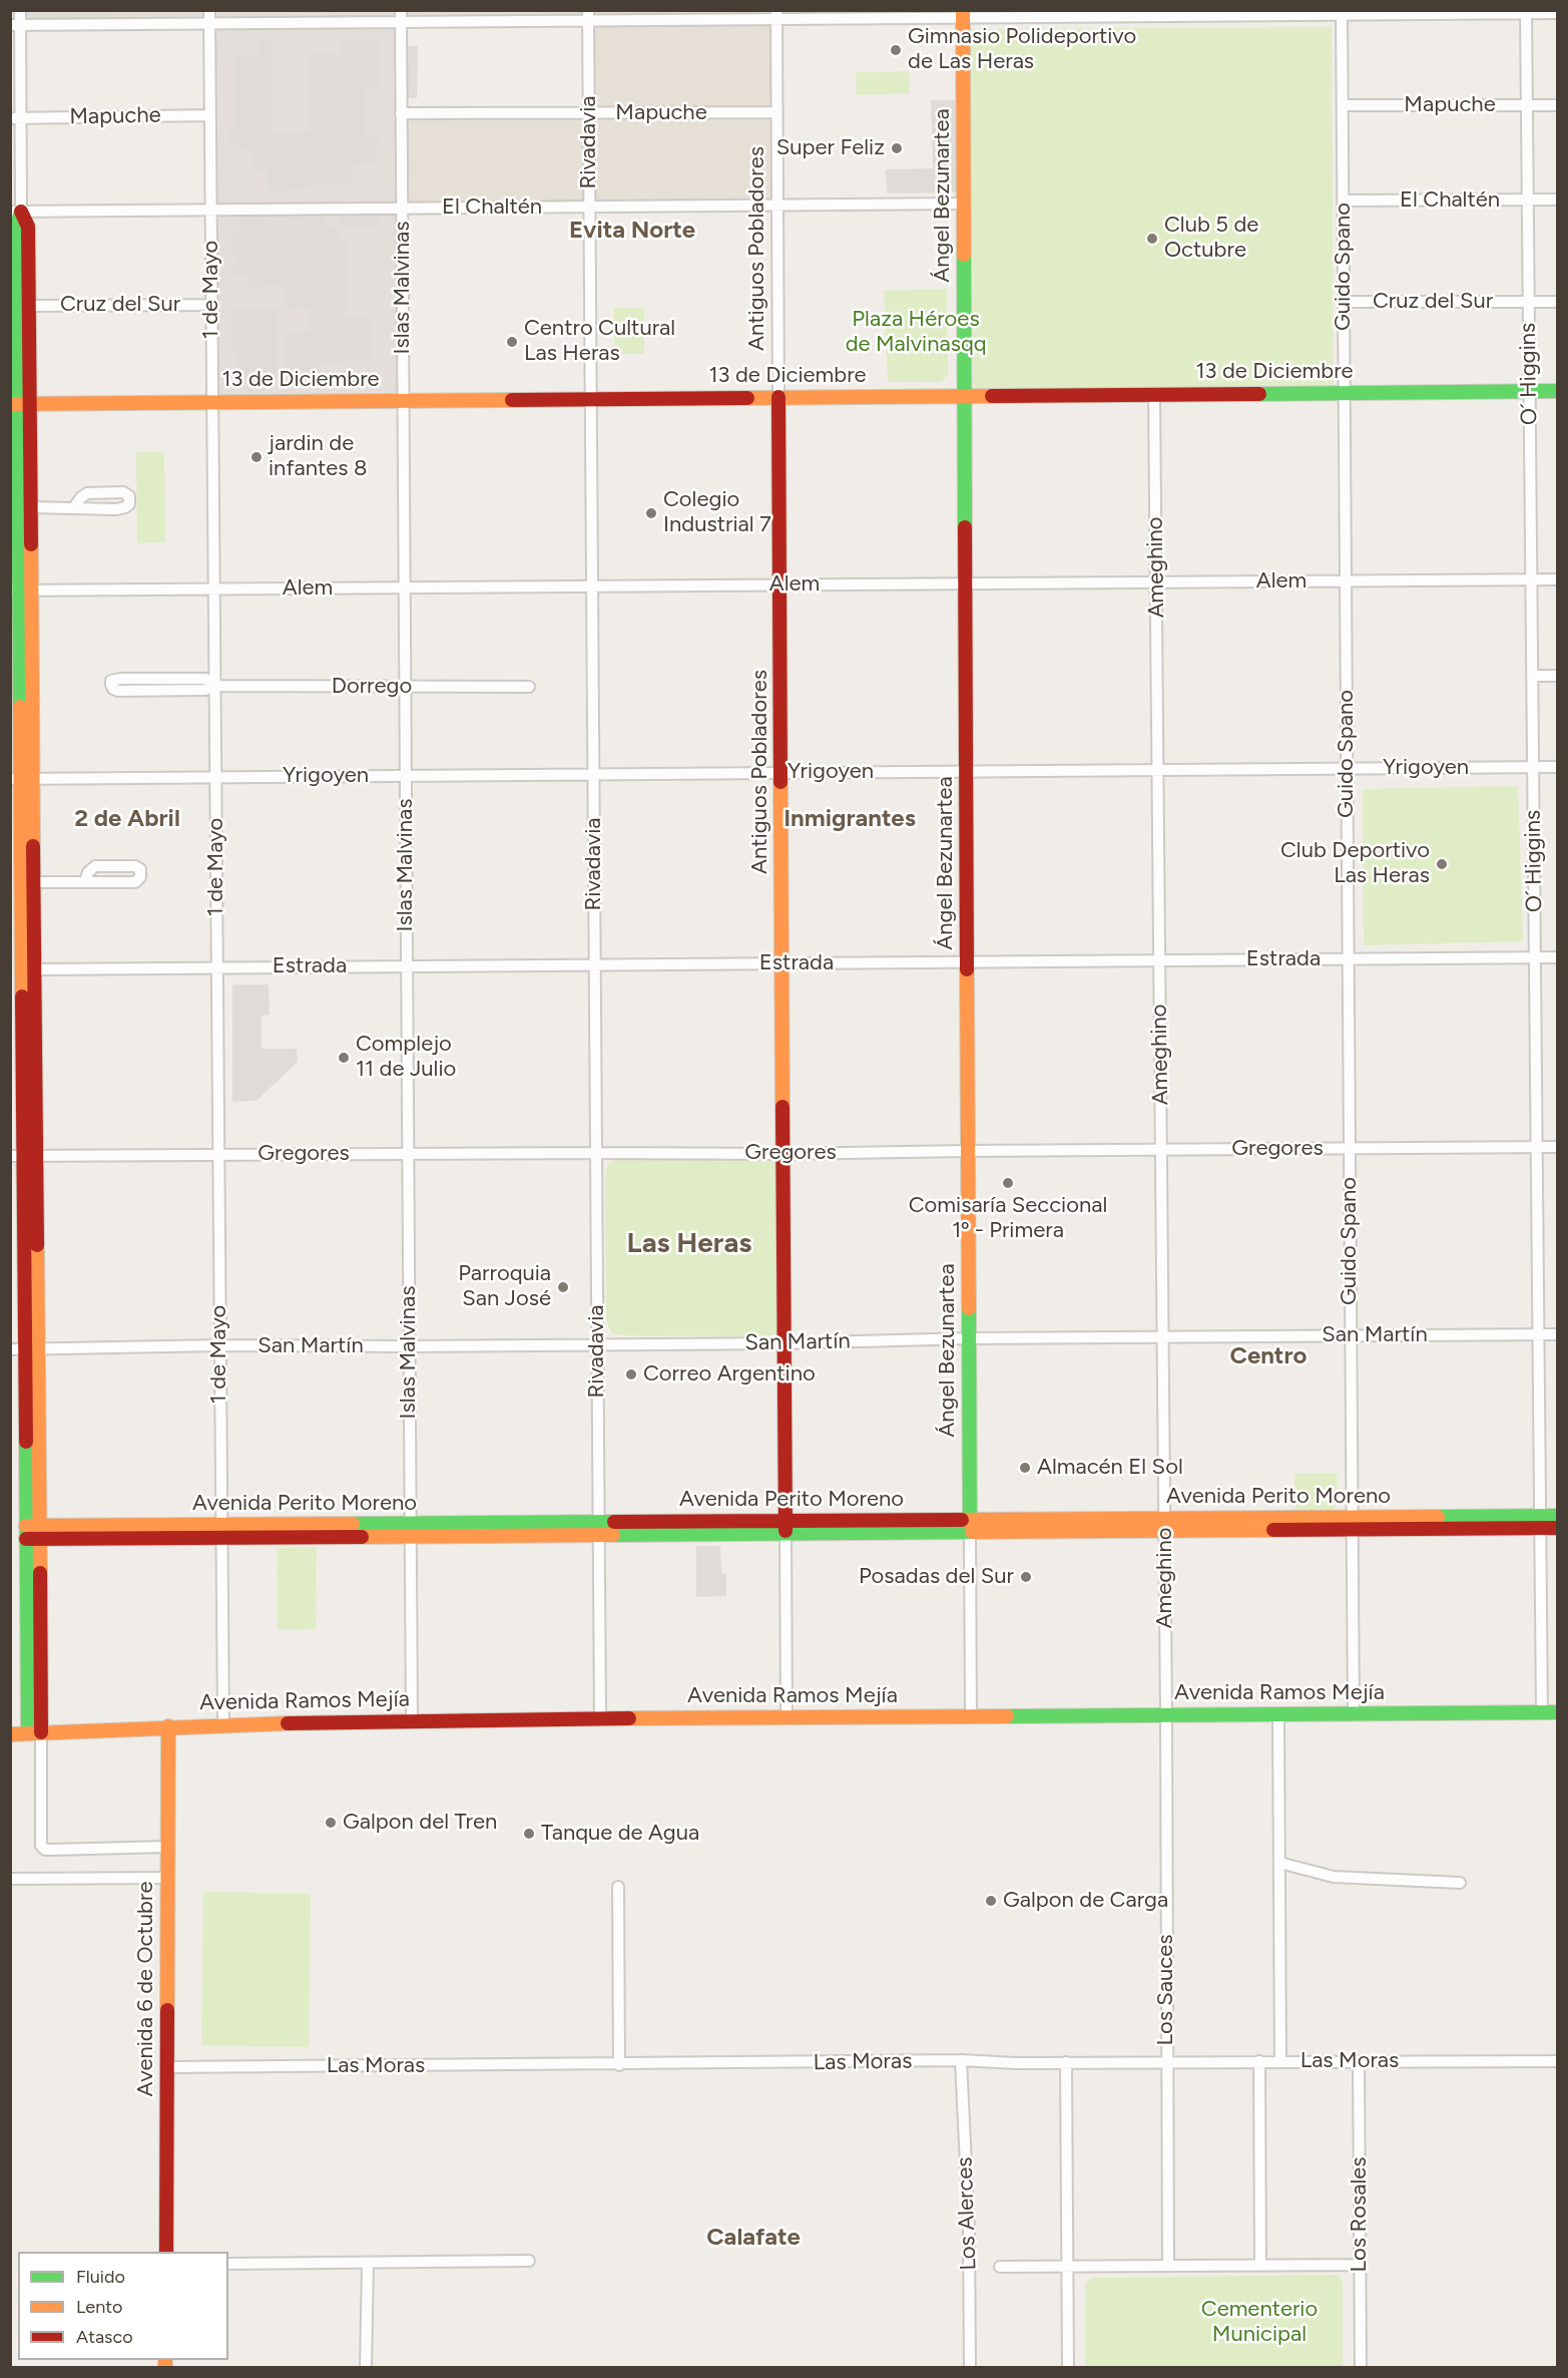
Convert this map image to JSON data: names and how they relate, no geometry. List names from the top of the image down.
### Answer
{
  "streets": {
    "street": [
      "Mapuche",
      "Rivadavia",
      "Ángel Bezunartea",
      "El Chaltén",
      "Antiguos Pobladores",
      "Guido Spano",
      "Islas Malvinas",
      "1 de Mayo",
      "Cruz del Sur",
      "13 de Diciembre",
      "O´ Higgins",
      "Ameghino",
      "Alem",
      "Dorrego",
      "Yrigoyen",
      "Estrada",
      "Gregores",
      "San Martín",
      "Avenida Perito Moreno",
      "Avenida Ramos Mejía",
      "Avenida 6 de Octubre",
      "Los Sauces",
      "Las Moras",
      "Los Alerces",
      "Los Rosales"
    ]
  },
  "crossings": [
    ["Mapuche", "Rivadavia"],
    ["Mapuche", "Antiguos Pobladores"],
    ["Mapuche", "Guido Spano"],
    ["Mapuche", "Islas Malvinas"],
    ["Mapuche", "1 de Mayo"],
    ["Mapuche", "O´ Higgins"],
    ["Rivadavia", "El Chaltén"],
    ["Rivadavia", "13 de Diciembre"],
    ["Rivadavia", "Alem"],
    ["Rivadavia", "Yrigoyen"],
    ["Rivadavia", "Estrada"],
    ["Rivadavia", "Gregores"],
    ["Rivadavia", "San Martín"],
    ["Rivadavia", "Avenida Perito Moreno"],
    ["Rivadavia", "Avenida Ramos Mejía"],
    ["Ángel Bezunartea", "El Chaltén"],
    ["Ángel Bezunartea", "13 de Diciembre"],
    ["Ángel Bezunartea", "Alem"],
    ["Ángel Bezunartea", "Yrigoyen"],
    ["Ángel Bezunartea", "Estrada"],
    ["Ángel Bezunartea", "Gregores"],
    ["Ángel Bezunartea", "San Martín"],
    ["Ángel Bezunartea", "Avenida Perito Moreno"],
    ["Ángel Bezunartea", "Avenida Ramos Mejía"],
    ["El Chaltén", "Antiguos Pobladores"],
    ["El Chaltén", "Guido Spano"],
    ["El Chaltén", "Islas Malvinas"],
    ["El Chaltén", "1 de Mayo"],
    ["El Chaltén", "O´ Higgins"],
    ["Antiguos Pobladores", "13 de Diciembre"],
    ["Antiguos Pobladores", "Alem"],
    ["Antiguos Pobladores", "Yrigoyen"],
    ["Antiguos Pobladores", "Estrada"],
    ["Antiguos Pobladores", "Gregores"],
    ["Antiguos Pobladores", "San Martín"],
    ["Antiguos Pobladores", "Avenida Perito Moreno"],
    ["Guido Spano", "Cruz del Sur"],
    ["Guido Spano", "13 de Diciembre"],
    ["Guido Spano", "Alem"],
    ["Guido Spano", "Yrigoyen"],
    ["Guido Spano", "Estrada"],
    ["Guido Spano", "Gregores"],
    ["Guido Spano", "San Martín"],
    ["Guido Spano", "Avenida Perito Moreno"],
    ["Guido Spano", "Avenida Ramos Mejía"],
    ["Islas Malvinas", "13 de Diciembre"],
    ["Islas Malvinas", "Alem"],
    ["Islas Malvinas", "Dorrego"],
    ["Islas Malvinas", "Yrigoyen"],
    ["Islas Malvinas", "Estrada"],
    ["Islas Malvinas", "Gregores"],
    ["Islas Malvinas", "San Martín"],
    ["Islas Malvinas", "Avenida Perito Moreno"],
    ["Islas Malvinas", "Avenida Ramos Mejía"],
    ["1 de Mayo", "Cruz del Sur"],
    ["1 de Mayo", "13 de Diciembre"],
    ["1 de Mayo", "Alem"],
    ["1 de Mayo", "Dorrego"],
    ["1 de Mayo", "Yrigoyen"],
    ["1 de Mayo", "Estrada"],
    ["1 de Mayo", "Gregores"],
    ["1 de Mayo", "San Martín"],
    ["1 de Mayo", "Avenida Perito Moreno"],
    ["1 de Mayo", "Avenida Ramos Mejía"],
    ["Cruz del Sur", "O´ Higgins"],
    ["13 de Diciembre", "O´ Higgins"],
    ["13 de Diciembre", "Ameghino"],
    ["O´ Higgins", "Alem"],
    ["O´ Higgins", "Yrigoyen"],
    ["O´ Higgins", "Estrada"],
    ["O´ Higgins", "Gregores"],
    ["O´ Higgins", "San Martín"],
    ["O´ Higgins", "Avenida Perito Moreno"],
    ["O´ Higgins", "Avenida Ramos Mejía"],
    ["Ameghino", "Alem"],
    ["Ameghino", "Yrigoyen"],
    ["Ameghino", "Estrada"],
    ["Ameghino", "Gregores"],
    ["Ameghino", "San Martín"],
    ["Ameghino", "Avenida Perito Moreno"],
    ["Ameghino", "Avenida Ramos Mejía"],
    ["Ameghino", "Los Sauces"],
    ["Avenida Ramos Mejía", "Avenida 6 de Octubre"],
    ["Avenida Ramos Mejía", "Los Sauces"],
    ["Avenida 6 de Octubre", "Las Moras"],
    ["Los Sauces", "Las Moras"],
    ["Las Moras", "Los Alerces"],
    ["Las Moras", "Los Rosales"]
  ],
  "districts": [
    "Evita Norte",
    "2 de Abril",
    "Inmigrantes",
    "Las Heras",
    "Centro",
    "Calafate"
  ],
  "parks": ["Plaza Héroes de Malvinasqq", "Cementerio Municipal"],
  "places": [
    "Gimnasio Polideportivo de Las Heras",
    "Super Feliz",
    "Club 5 de Octubre",
    "Centro Cultural Las Heras",
    "jardin de infantes 8",
    "Colegio Industrial 7",
    "Club Deportivo Las Heras",
    "Complejo 11 de Julio",
    "Comisaría Seccional 1º - Primera",
    "Parroquia San José",
    "Correo Argentino",
    "Almacén El Sol",
    "Posadas del Sur",
    "Galpon del Tren",
    "Tanque de Agua",
    "Galpon de Carga"
  ],
  "legend": ["Fluido", "Lento", "Atasco"]
}
